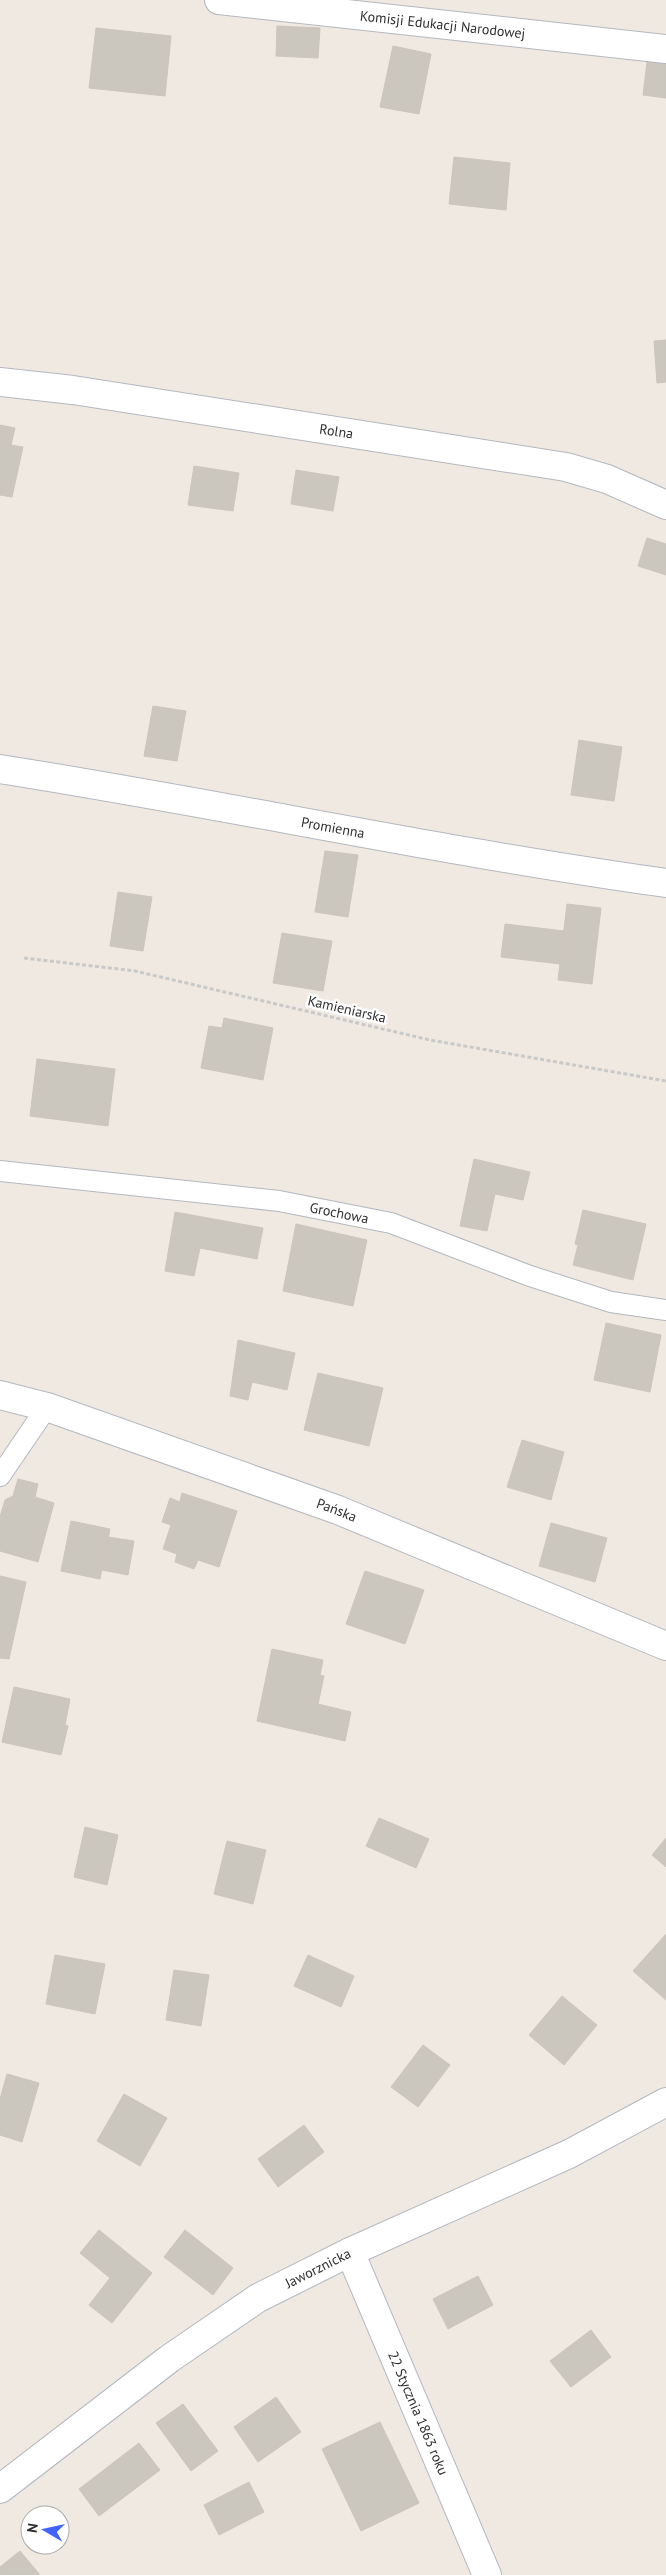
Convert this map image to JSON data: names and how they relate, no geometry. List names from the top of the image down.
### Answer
{
  "streets": {
    "street": [
      "Komisji Edukacji Narodowej",
      "Rolna",
      "Promienna",
      "Pańska",
      "Jaworznicka",
      "22 Stycznia 1863 roku"
    ],
    "lane": ["Grochowa"],
    "path": ["Kamieniarska"]
  },
  "crossings": [
    ["Jaworznicka", "22 Stycznia 1863 roku"]
  ],
  "north": "left"
}
